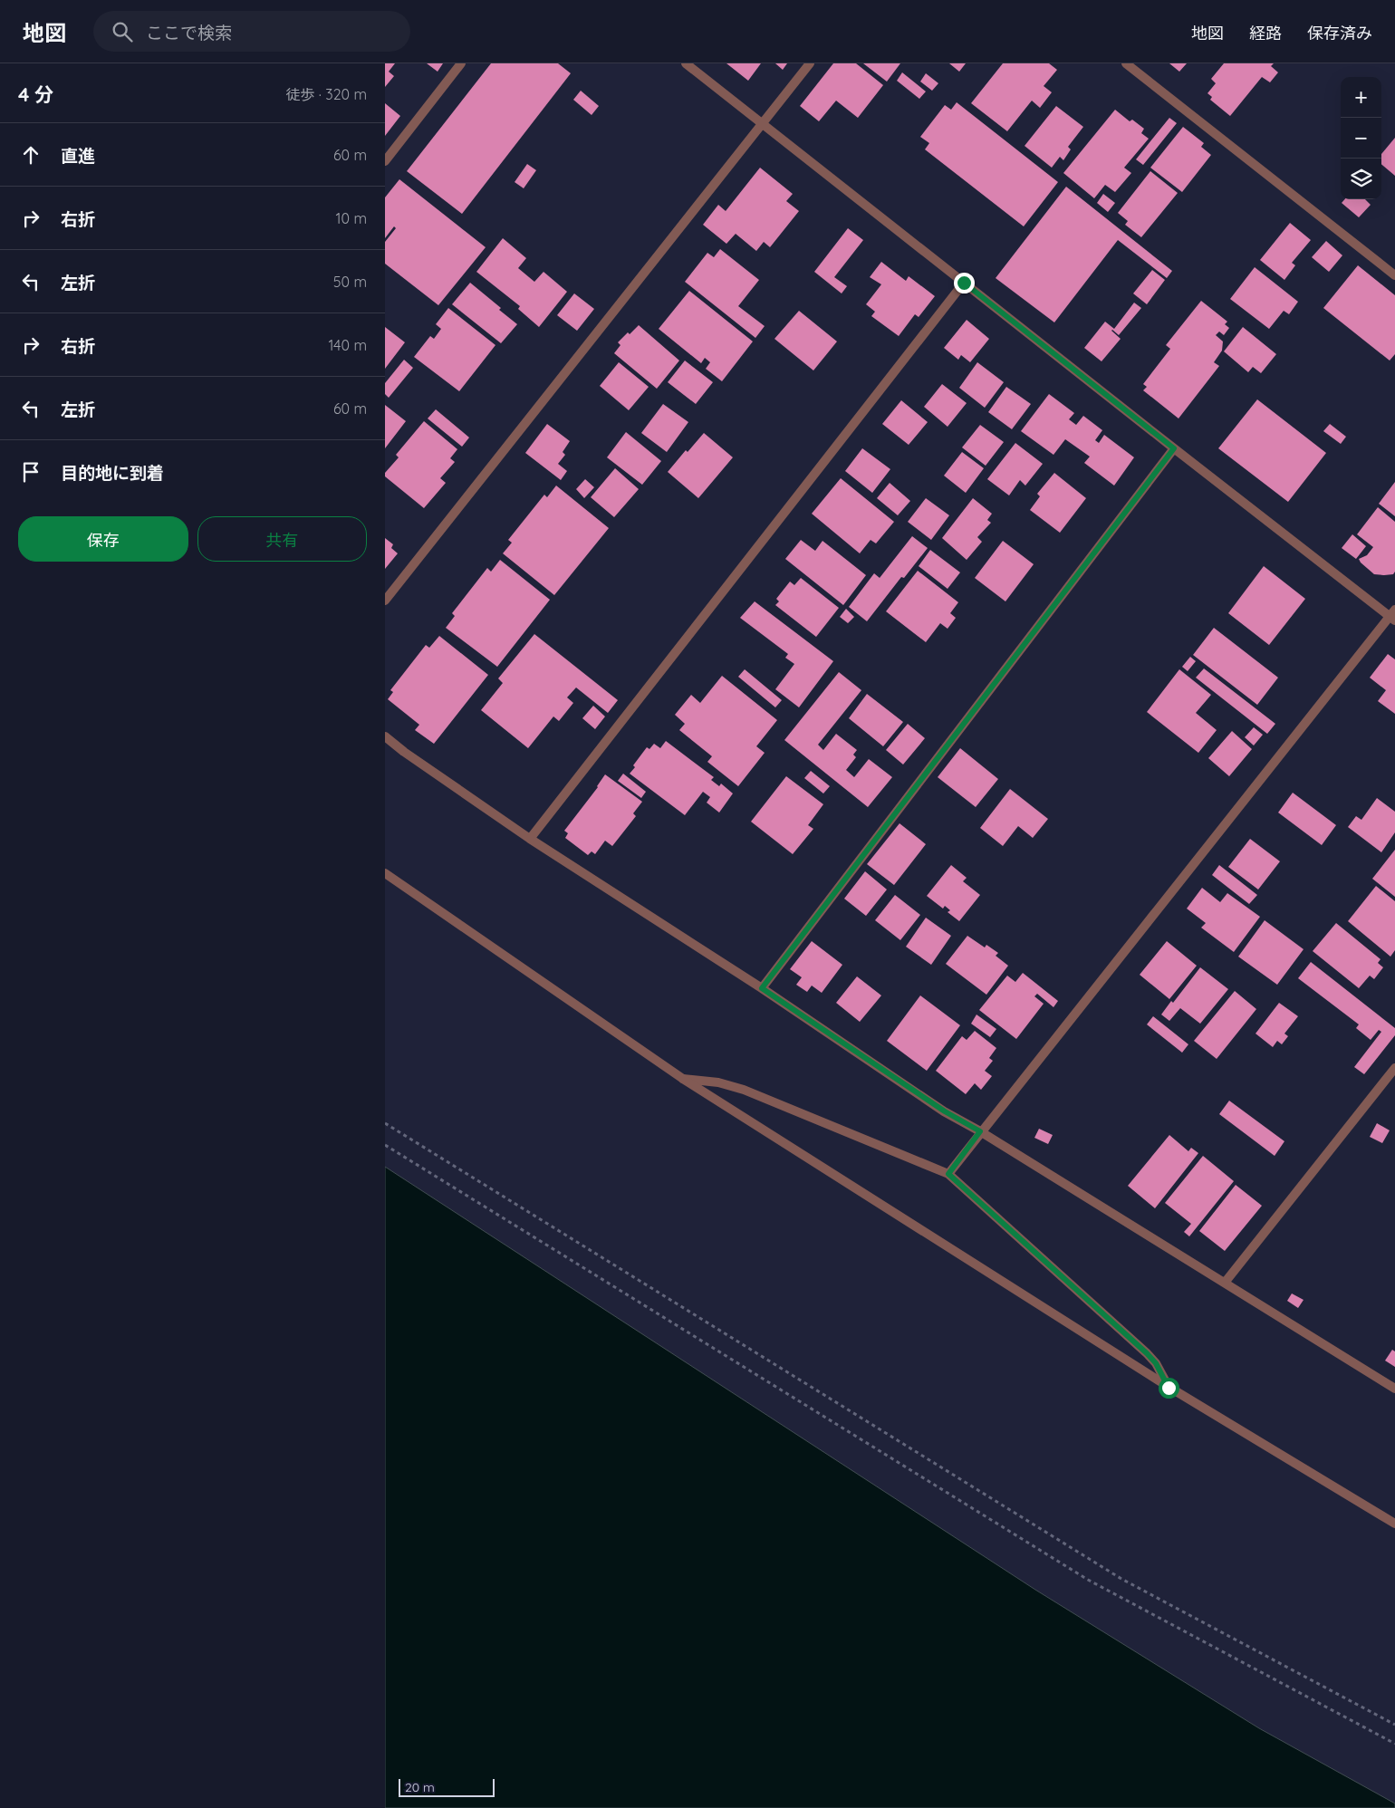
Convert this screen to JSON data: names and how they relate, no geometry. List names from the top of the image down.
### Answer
{
  "scale_bar": "20 m",
  "page": {
    "header": "地図",
    "search": "ここで検索",
    "nav": ["地図", "経路", "保存済み"],
    "heading": ["4 分", "徒歩 · 320 m"],
    "map_buttons": ["+", "−"],
    "list": [
      ["直進", "60 m"],
      ["右折", "10 m"],
      ["左折", "50 m"],
      ["右折", "140 m"],
      ["左折", "60 m"],
      "目的地に到着"
    ],
    "buttons": ["保存", "共有"],
    "scale": "20 m"
  }
}
